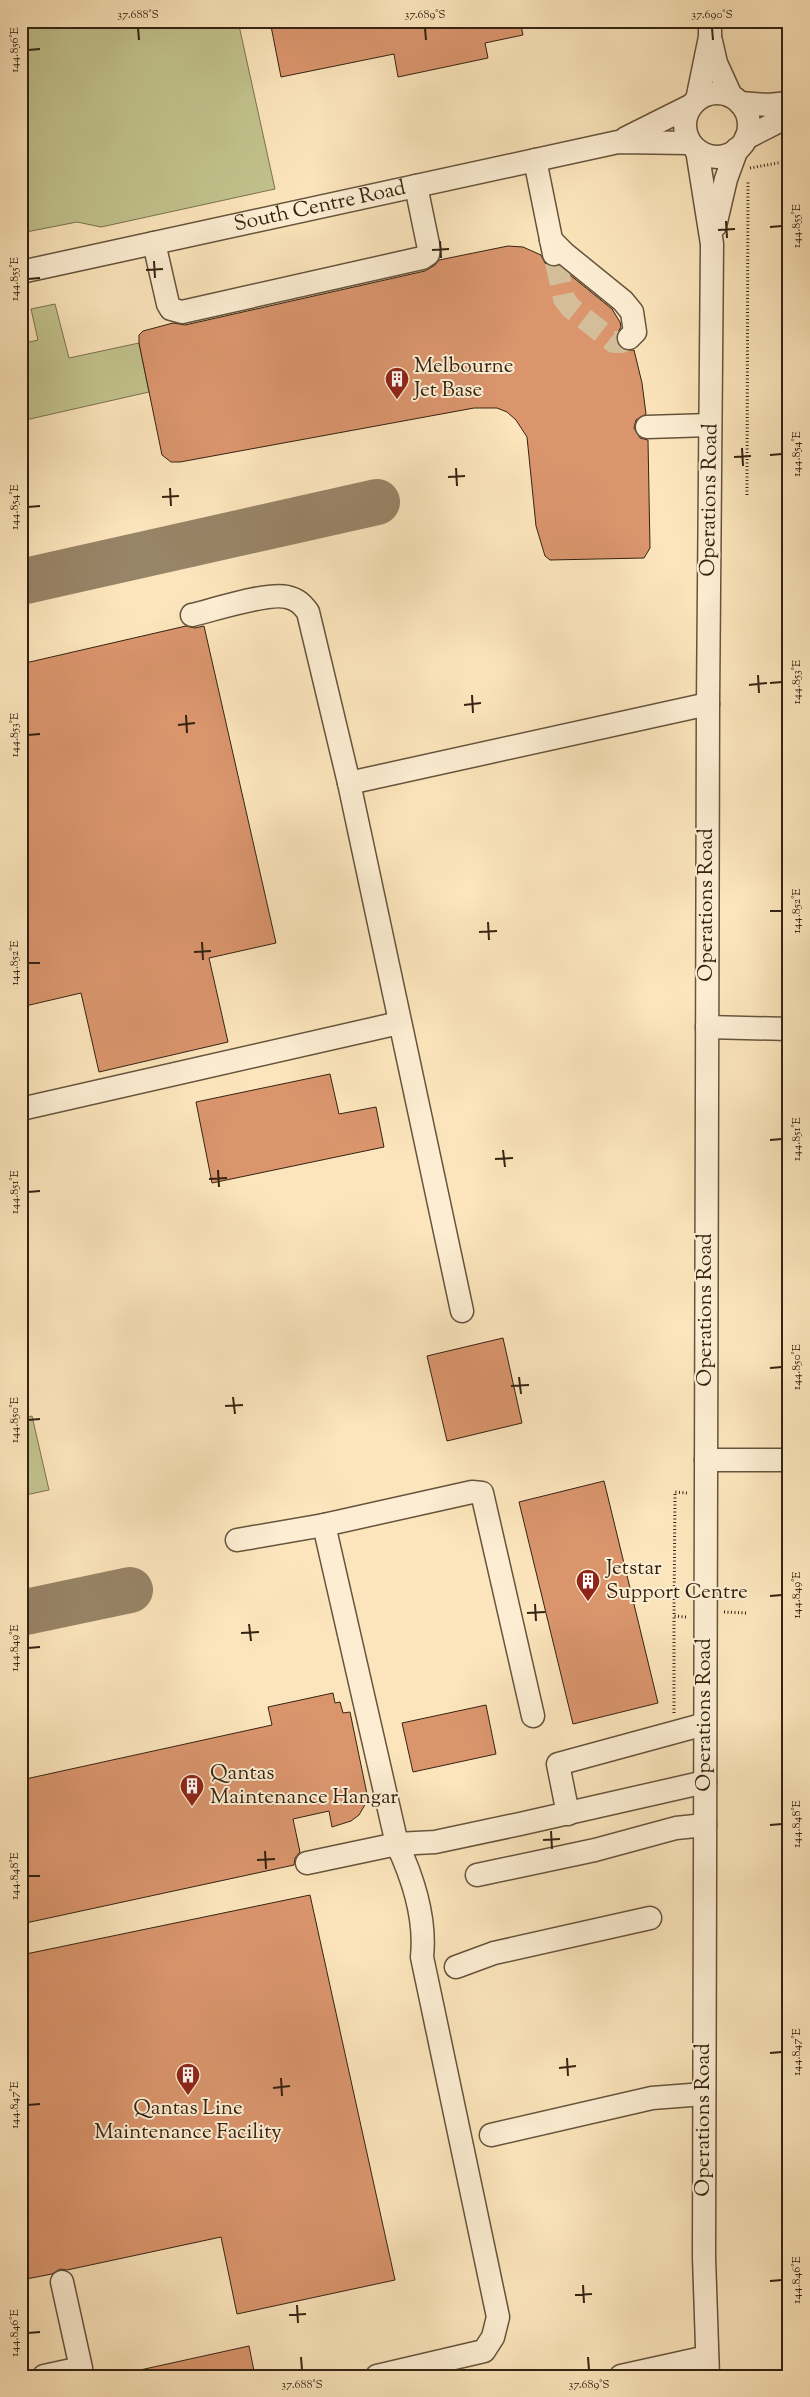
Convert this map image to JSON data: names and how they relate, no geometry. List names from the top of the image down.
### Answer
{
  "streets": {
    "street": ["South Centre Road", "Operations Road"]
  },
  "crossings": [
    ["South Centre Road", "Operations Road"]
  ],
  "places": {
    "building": [
      "Melbourne Jet Base",
      "Jetstar Support Centre",
      "Qantas Maintenance Hangar",
      "Qantas Line Maintenance Facility"
    ]
  },
  "coordinates": [
    "37.688°S",
    "37.689°S",
    "37.690°S",
    "144.856°E",
    "144.855°E",
    "144.854°E",
    "144.853°E",
    "144.852°E",
    "144.851°E",
    "144.850°E",
    "144.849°E",
    "144.848°E",
    "144.847°E",
    "144.846°E"
  ]
}
